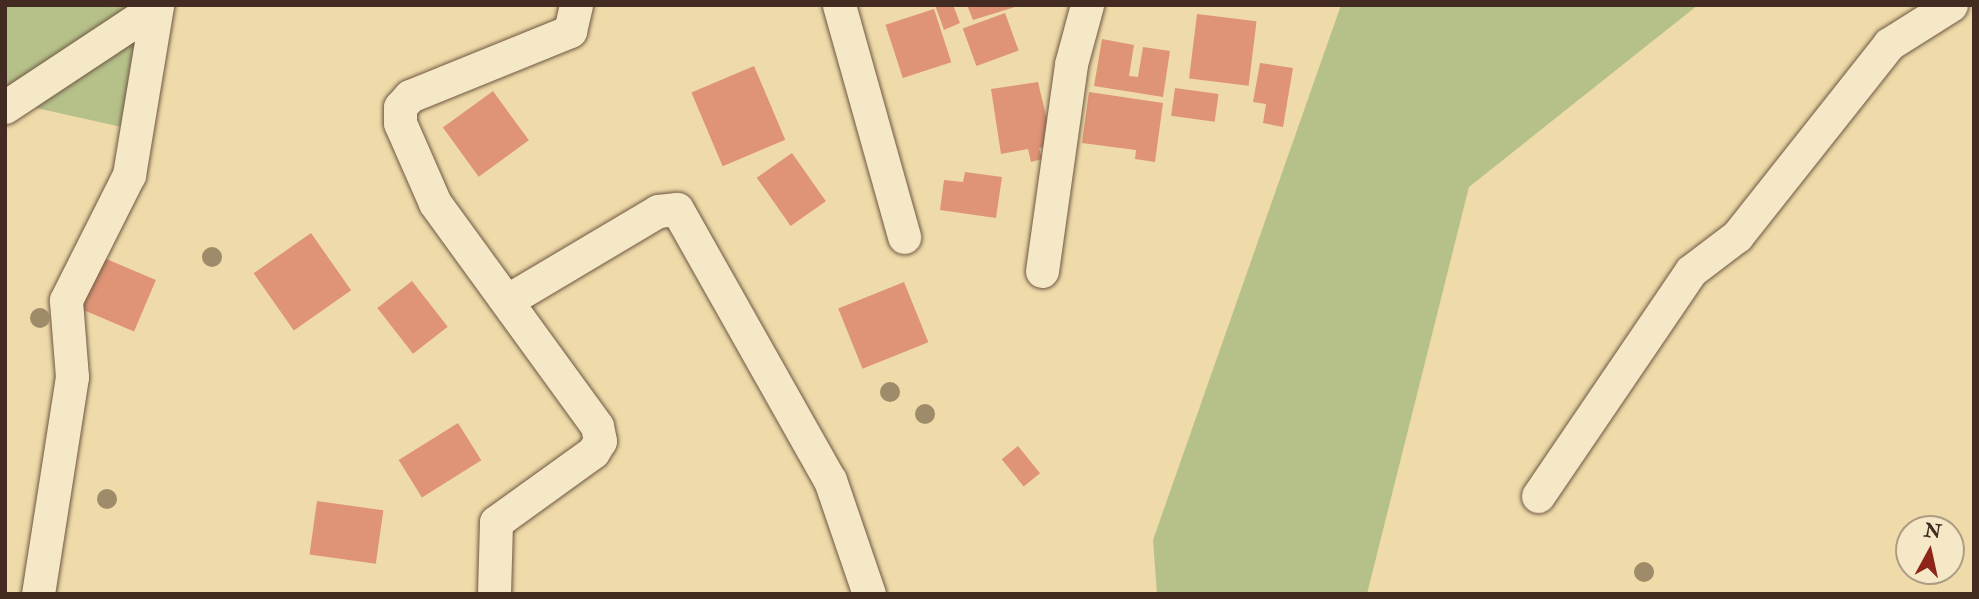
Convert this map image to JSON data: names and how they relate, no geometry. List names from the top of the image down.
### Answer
{
  "north": "top"
}
